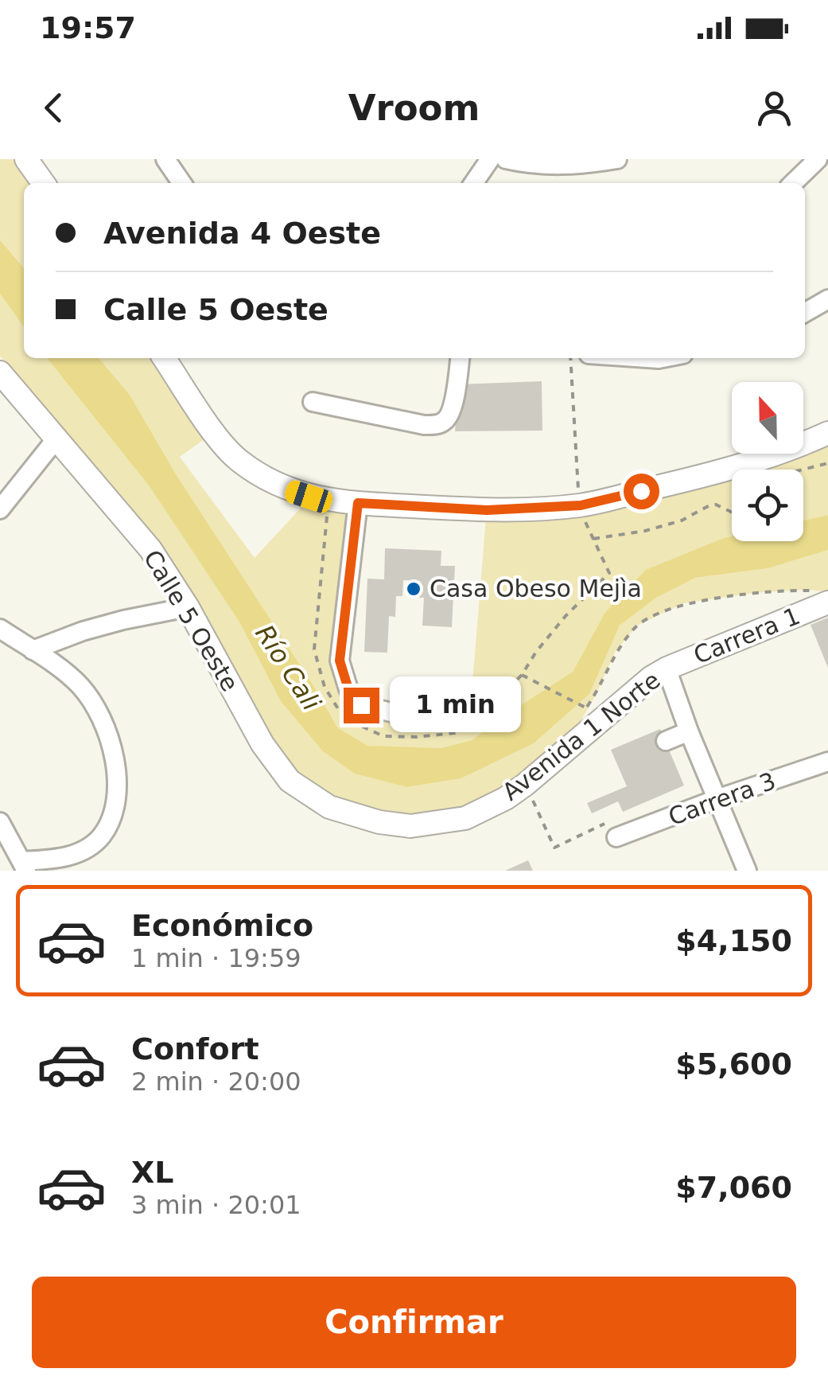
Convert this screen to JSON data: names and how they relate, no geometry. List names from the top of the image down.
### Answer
{
  "streets": {
    "main road": ["Calle 5 Oeste", "Carrera 1", "Avenida 1 Norte"],
    "street": ["Carrera 3"]
  },
  "crossings": [
    ["Calle 5 Oeste", "Avenida 1 Norte"],
    ["Carrera 1", "Avenida 1 Norte"]
  ],
  "water": ["Río Cali"],
  "places": ["Casa Obeso Mejìa"],
  "north": "top",
  "page": {
    "status": "19:57",
    "header": "Vroom",
    "banner": ["Avenida 4 Oeste", "Calle 5 Oeste"],
    "bubble": "1 min",
    "list": [
      {
        "name": "Económico",
        "note": "1 min · 19:59",
        "value": "$4,150"
      },
      {
        "name": "Confort",
        "note": "2 min · 20:00",
        "value": "$5,600"
      },
      {
        "name": "XL",
        "note": "3 min · 20:01",
        "value": "$7,060"
      }
    ],
    "buttons": "Confirmar"
  }
}
